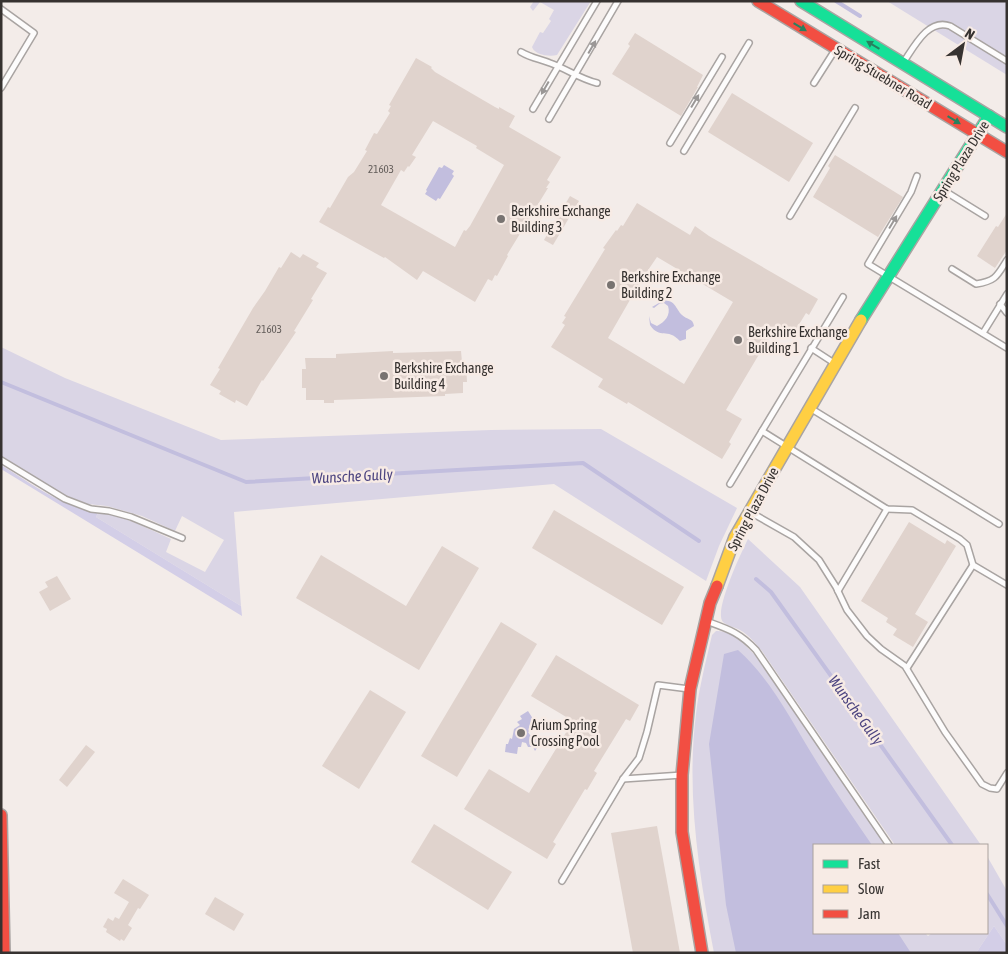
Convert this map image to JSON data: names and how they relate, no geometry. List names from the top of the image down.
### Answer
{
  "streets": {
    "street": ["Spring Stuebner Road", "Spring Plaza Drive"]
  },
  "crossings": [
    ["Spring Stuebner Road", "Spring Plaza Drive"]
  ],
  "water": ["Wunsche Gully"],
  "places": [
    "Berkshire Exchange Building 3",
    "Berkshire Exchange Building 2",
    "Berkshire Exchange Building 1",
    "Berkshire Exchange Building 4",
    "Arium Spring Crossing Pool"
  ],
  "house_numbers": ["21603", "21603"],
  "legend": ["Fast", "Slow", "Jam"],
  "north": "top right"
}
